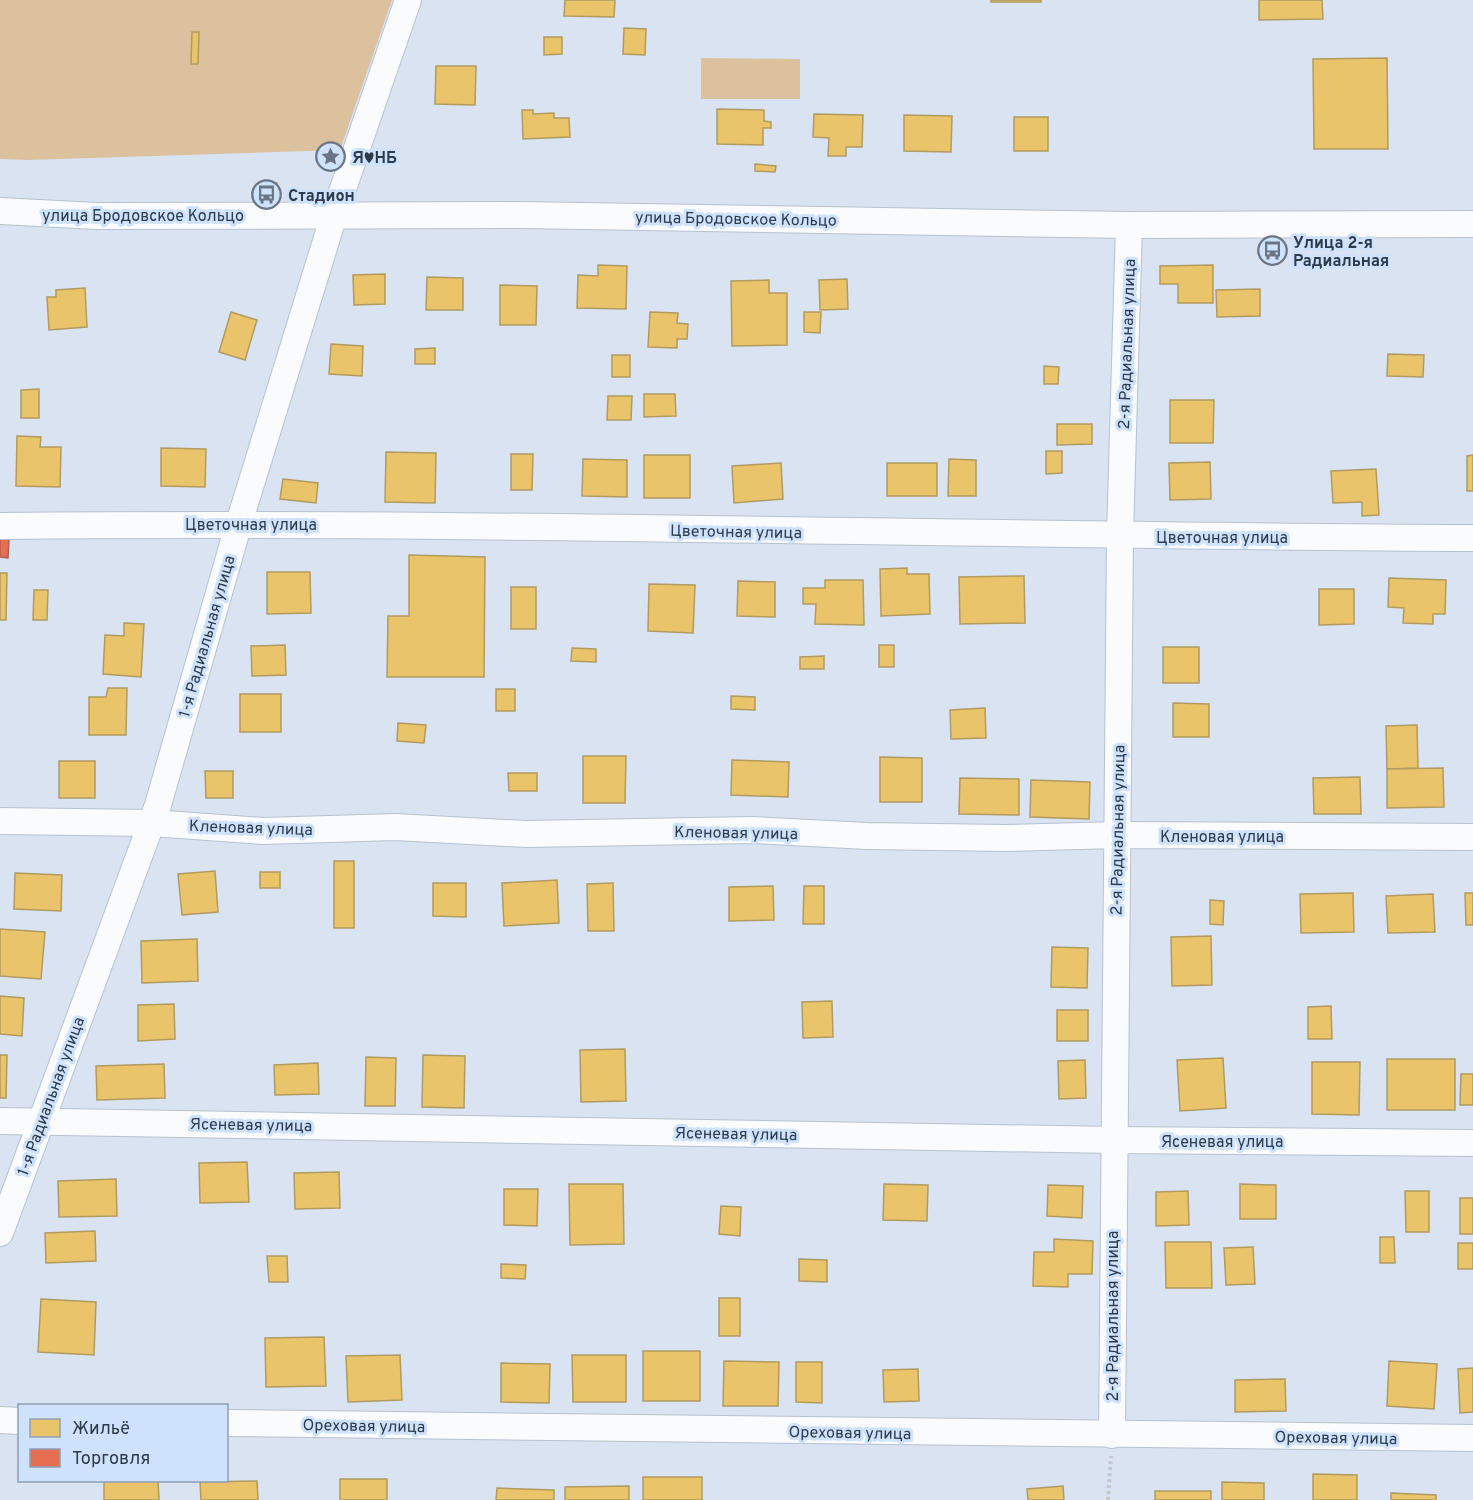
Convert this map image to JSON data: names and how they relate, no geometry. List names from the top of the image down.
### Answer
{
  "streets": {
    "street": [
      "улица Бродовское Кольцо",
      "2-я Радиальная улица",
      "Цветочная улица",
      "1-я Радиальная улица",
      "Кленовая улица",
      "Ясеневая улица",
      "Ореховая улица"
    ]
  },
  "crossings": [
    ["улица Бродовское Кольцо", "2-я Радиальная улица"],
    ["улица Бродовское Кольцо", "1-я Радиальная улица"],
    ["2-я Радиальная улица", "Цветочная улица"],
    ["2-я Радиальная улица", "Кленовая улица"],
    ["2-я Радиальная улица", "Ясеневая улица"],
    ["2-я Радиальная улица", "Ореховая улица"],
    ["Цветочная улица", "1-я Радиальная улица"],
    ["1-я Радиальная улица", "Кленовая улица"],
    ["1-я Радиальная улица", "Ясеневая улица"]
  ],
  "places": {
    "place": ["Я♥НБ"],
    "bus stop": ["Стадион", "Улица 2-я Радиальная"]
  },
  "legend": ["Жильё", "Торговля"]
}
